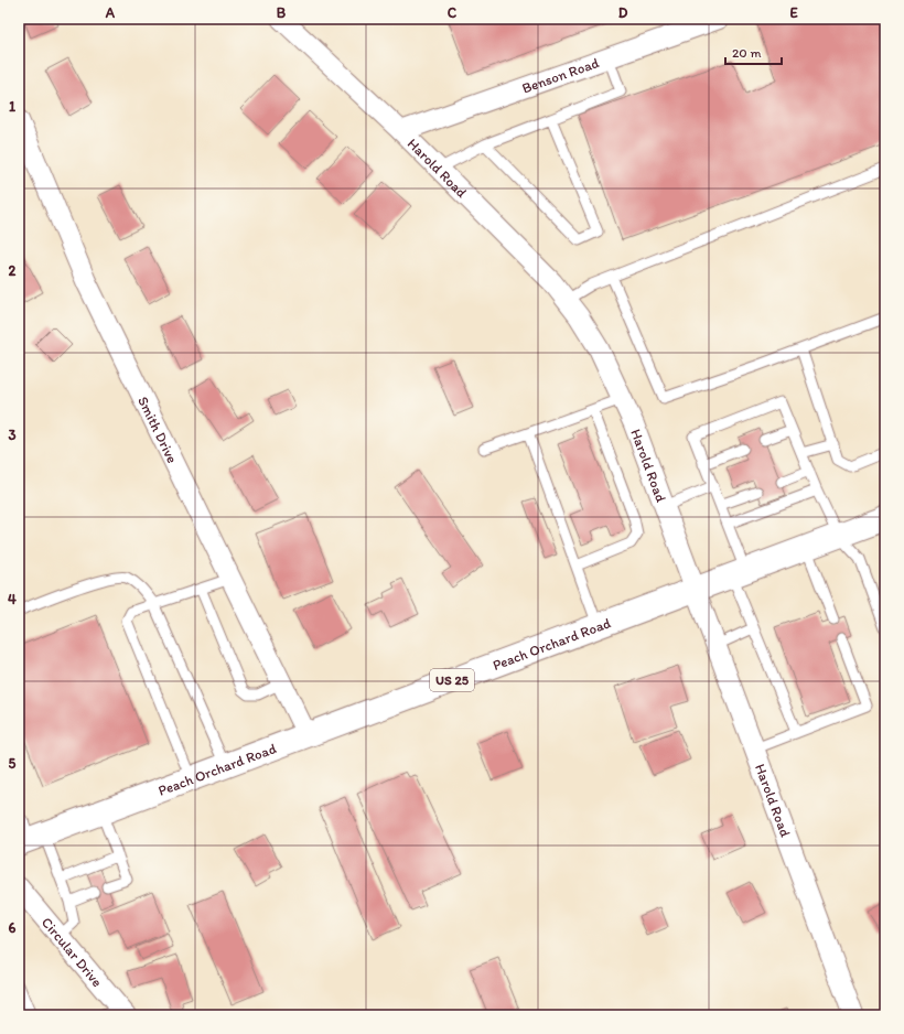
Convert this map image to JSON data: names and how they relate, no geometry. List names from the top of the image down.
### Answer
{
  "streets": {
    "main road": ["Peach Orchard Road", "US 25"],
    "street": [
      "Benson Road",
      "Harold Road",
      "Smith Drive",
      "Circular Drive"
    ]
  },
  "crossings": [
    ["Benson Road", "Harold Road"],
    ["Harold Road", "Peach Orchard Road"],
    ["Smith Drive", "Peach Orchard Road"]
  ],
  "scale_bar": "20 m",
  "grid": {
    "columns": [
      "A",
      "B",
      "C",
      "D",
      "E"
    ],
    "rows": [
      "1",
      "2",
      "3",
      "4",
      "5",
      "6"
    ]
  }
}
